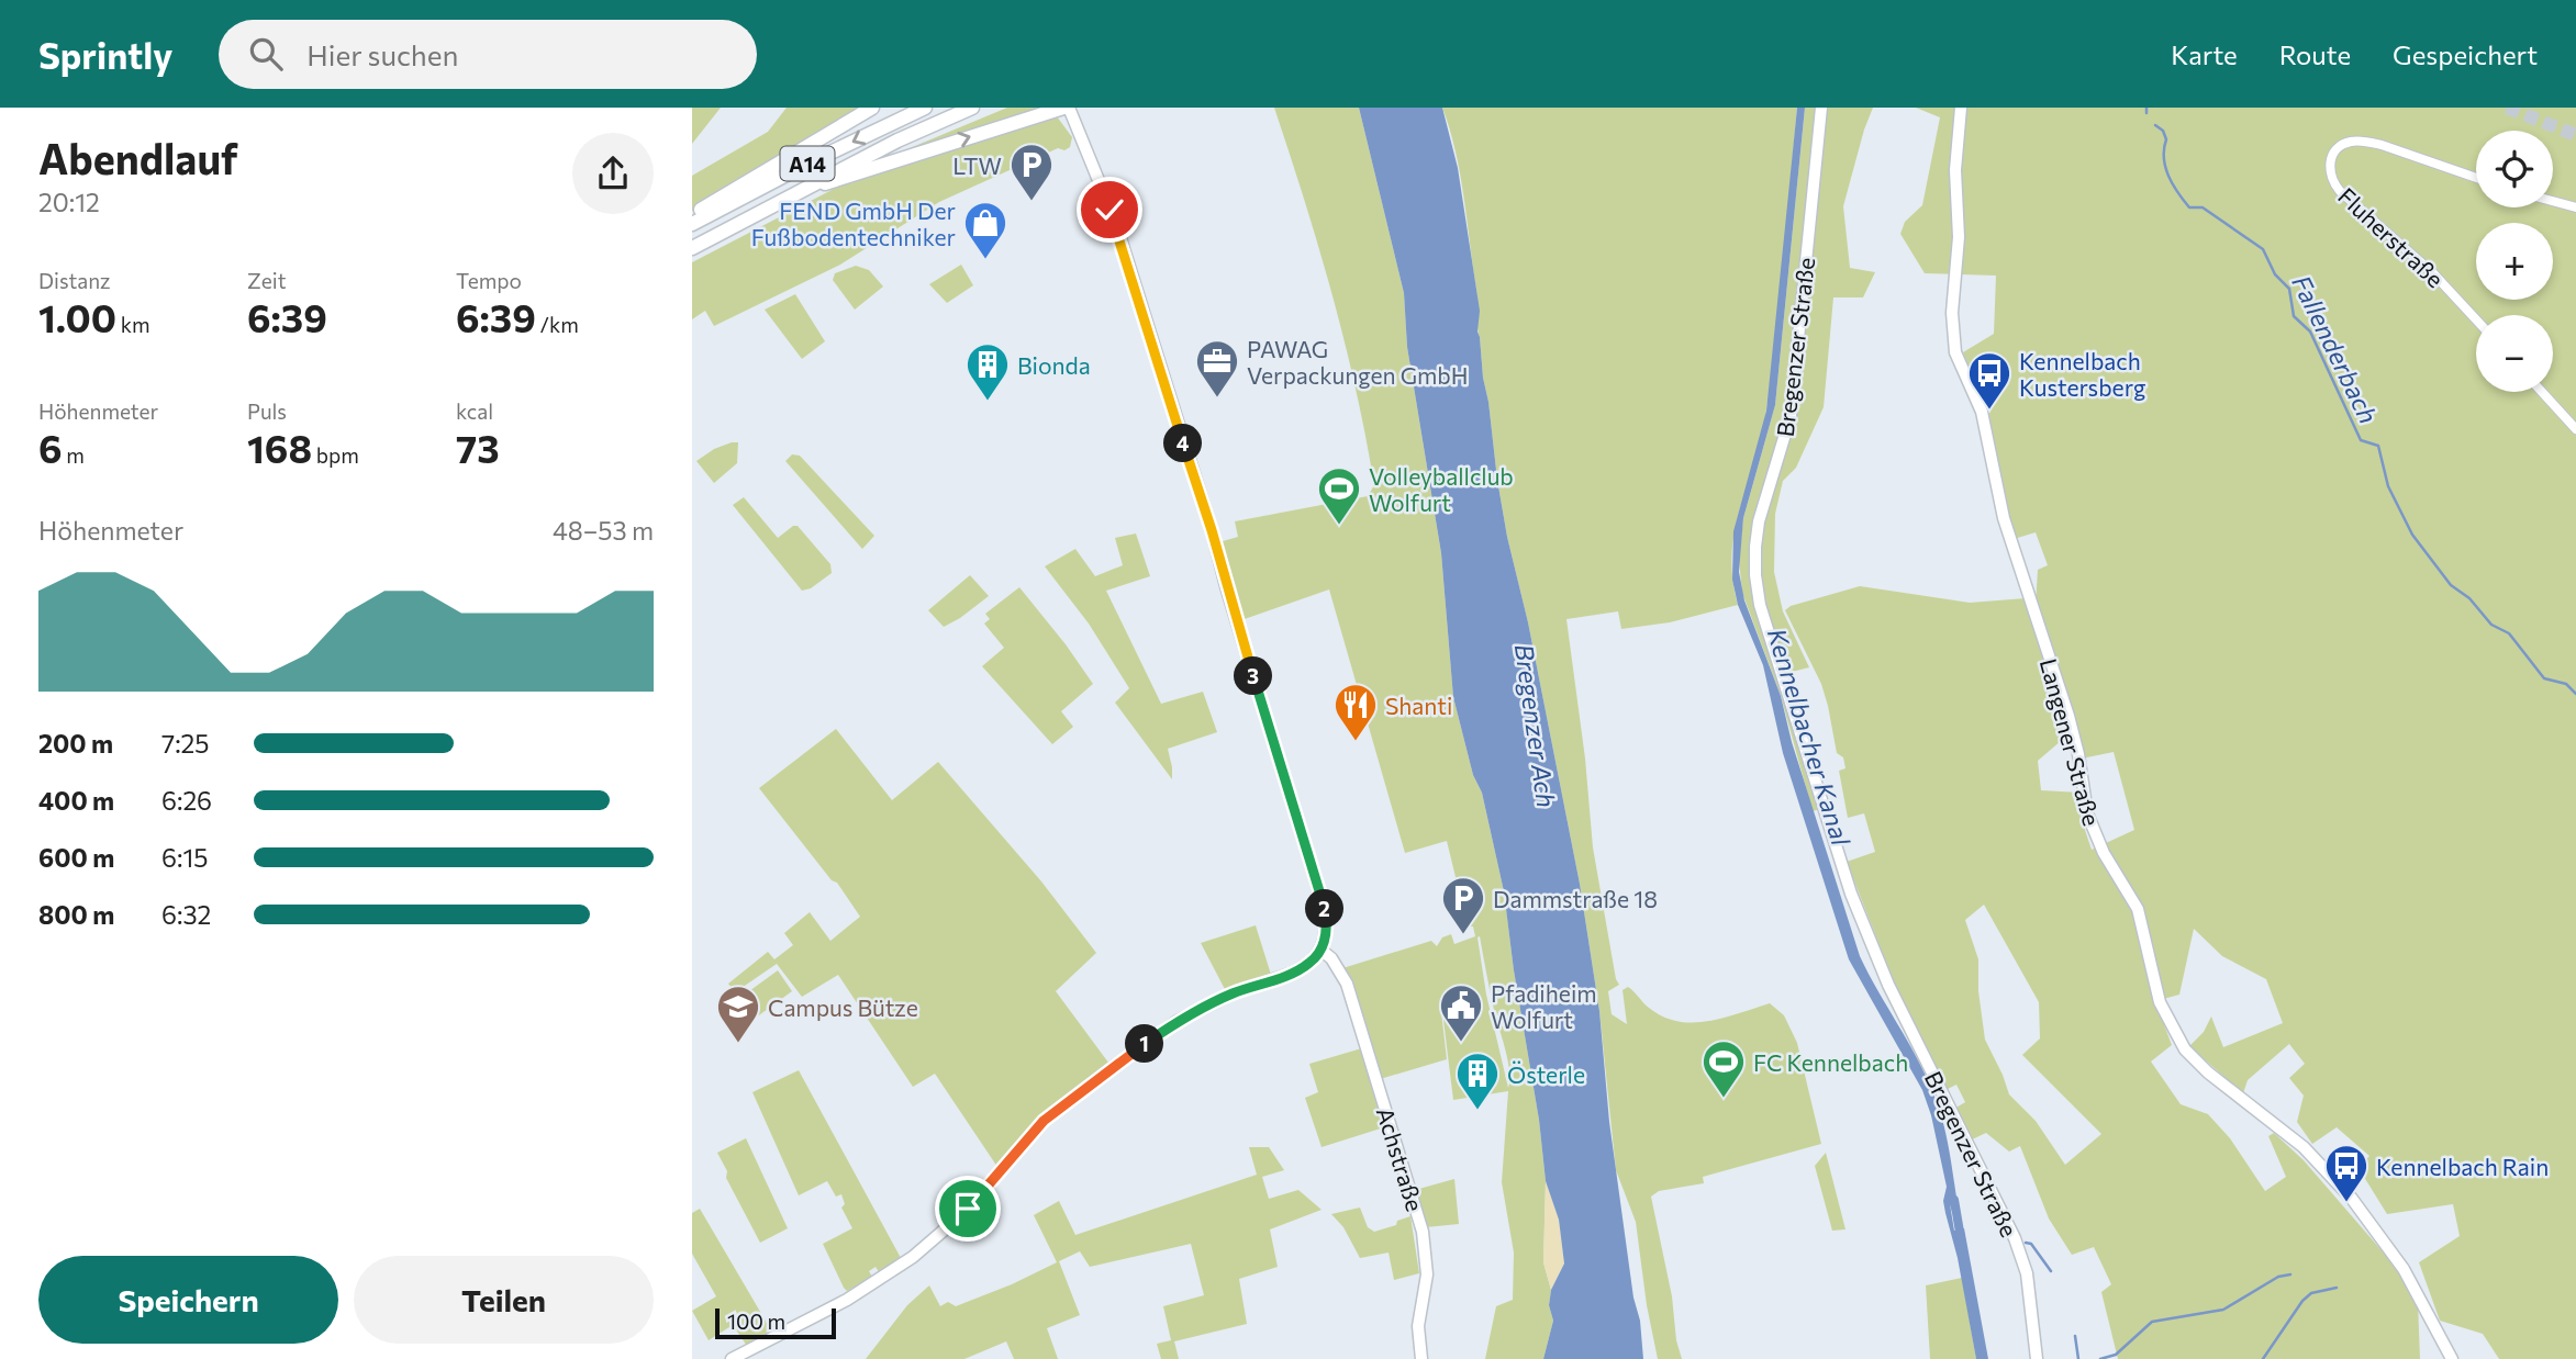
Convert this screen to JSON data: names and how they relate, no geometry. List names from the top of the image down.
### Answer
{
  "streets": {
    "highway": ["A14"],
    "main road": ["Bregenzer Straße", "Langener Straße", "Achstraße"],
    "street": ["Fluherstraße"]
  },
  "water": ["Fallenderbach", "Bregenzer Ach", "Kennelbacher Kanal"],
  "places": {
    "parking": ["LTW", "Dammstraße 18"],
    "shop": ["FEND GmbH Der Fußbodentechniker"],
    "office": ["PAWAG Verpackungen GmbH"],
    "building": ["Bionda", "Österle"],
    "bus stop": ["Kennelbach Kustersberg", "Kennelbach Rain"],
    "sports": ["Volleyballclub Wolfurt", "FC Kennelbach"],
    "restaurant": ["Shanti"],
    "public building": ["Pfadiheim Wolfurt"],
    "school or university": ["Campus Bütze"]
  },
  "scale_bar": "100 m",
  "page": {
    "header": "Sprintly",
    "search": "Hier suchen",
    "nav": ["Karte", "Route", "Gespeichert"],
    "heading": ["Abendlauf", "20:12"],
    "map_buttons": ["+", "−"],
    "stats": [
      ["Distanz", "1.00 km"],
      ["Zeit", "6:39"],
      ["Tempo", "6:39 /km"],
      ["Höhenmeter", "6 m"],
      ["Puls", "168 bpm"],
      ["kcal", "73"]
    ],
    "pins": [
      "4",
      "3",
      "2",
      "1"
    ],
    "chart": ["Höhenmeter", "48–53 m"],
    "list": [
      {
        "name": "200 m",
        "note": "7:25"
      },
      {
        "name": "400 m",
        "note": "6:26"
      },
      {
        "name": "600 m",
        "note": "6:15"
      },
      {
        "name": "800 m",
        "note": "6:32"
      }
    ],
    "buttons": ["Speichern", "Teilen"],
    "scale": "100 m"
  }
}
